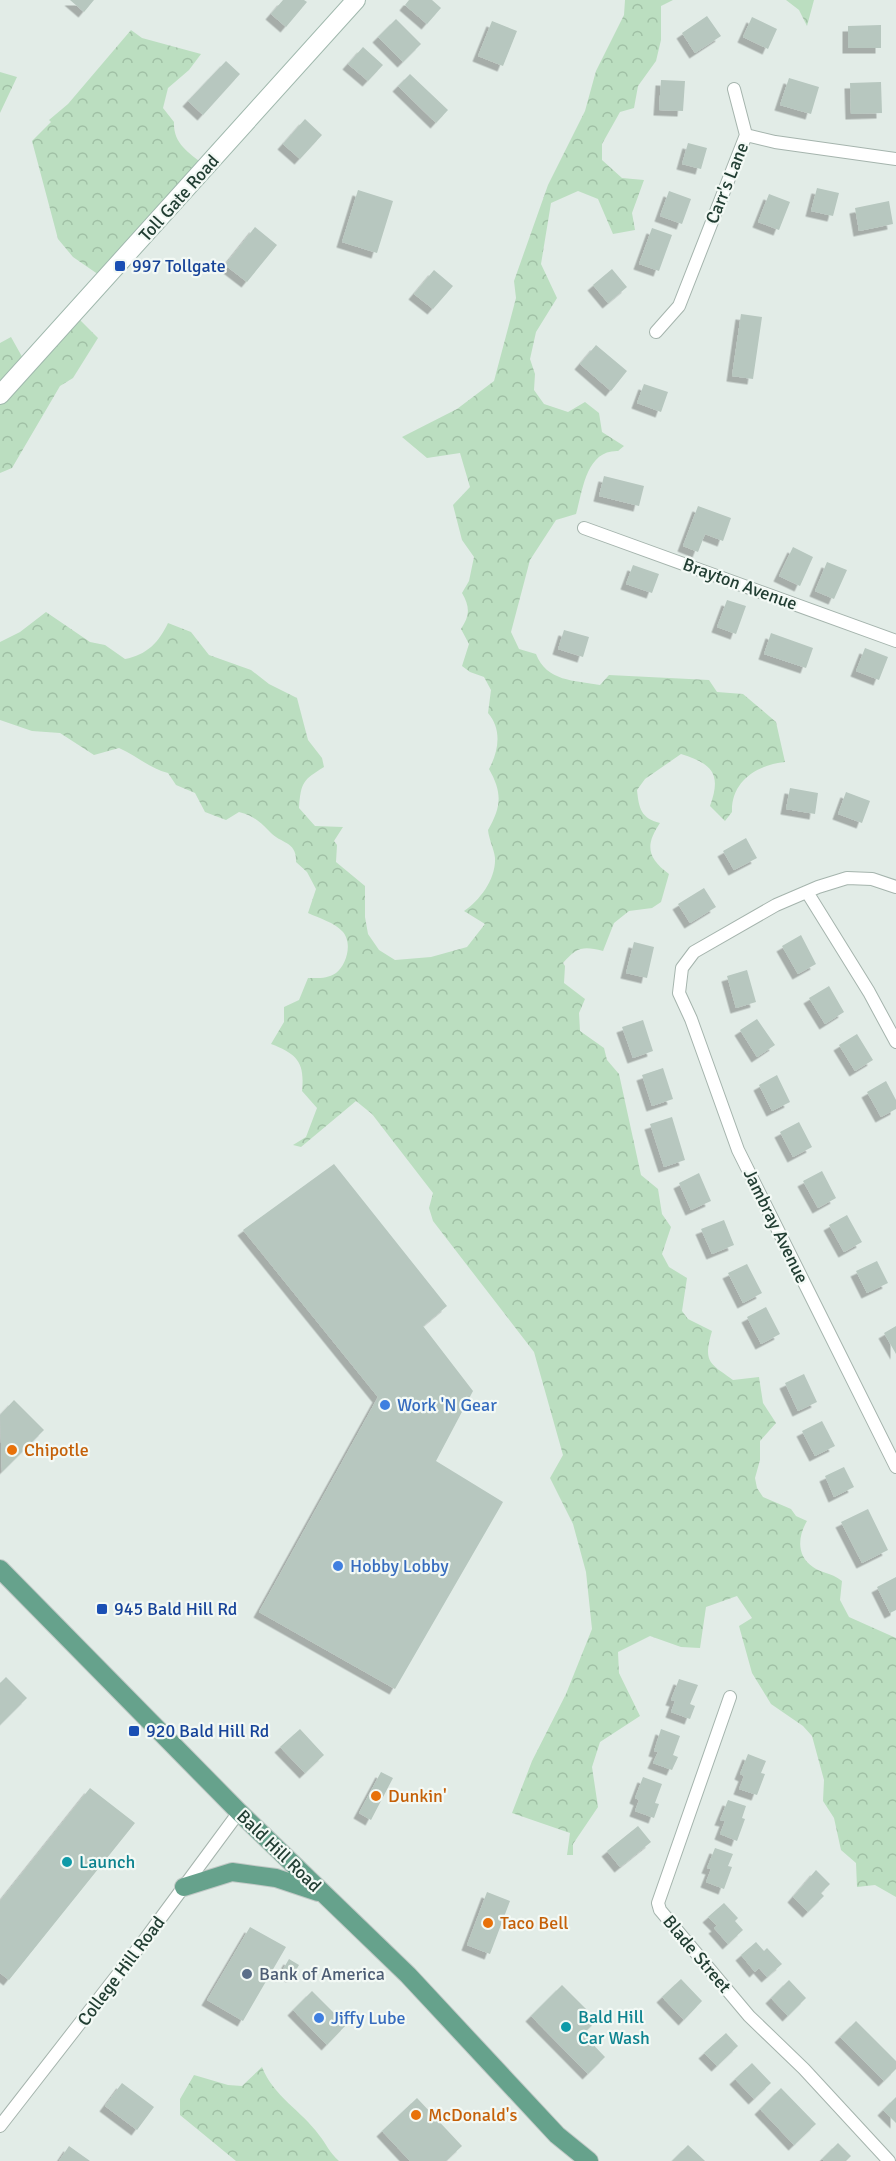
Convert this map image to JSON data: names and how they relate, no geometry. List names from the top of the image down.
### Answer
{
  "streets": {
    "main road": ["Toll Gate Road", "Bald Hill Road"],
    "street": [
      "Carr's Lane",
      "Brayton Avenue",
      "Jambray Avenue",
      "Blade Street",
      "College Hill Road"
    ]
  },
  "crossings": [
    ["Bald Hill Road", "College Hill Road"]
  ],
  "places": {
    "transit": ["997 Tollgate", "945 Bald Hill Rd", "920 Bald Hill Rd"],
    "other": [
      "Work 'N Gear",
      "Chipotle",
      "Hobby Lobby",
      "Dunkin'",
      "Launch",
      "Taco Bell",
      "Bank of America",
      "Jiffy Lube",
      "Bald Hill Car Wash",
      "McDonald's"
    ]
  }
}
